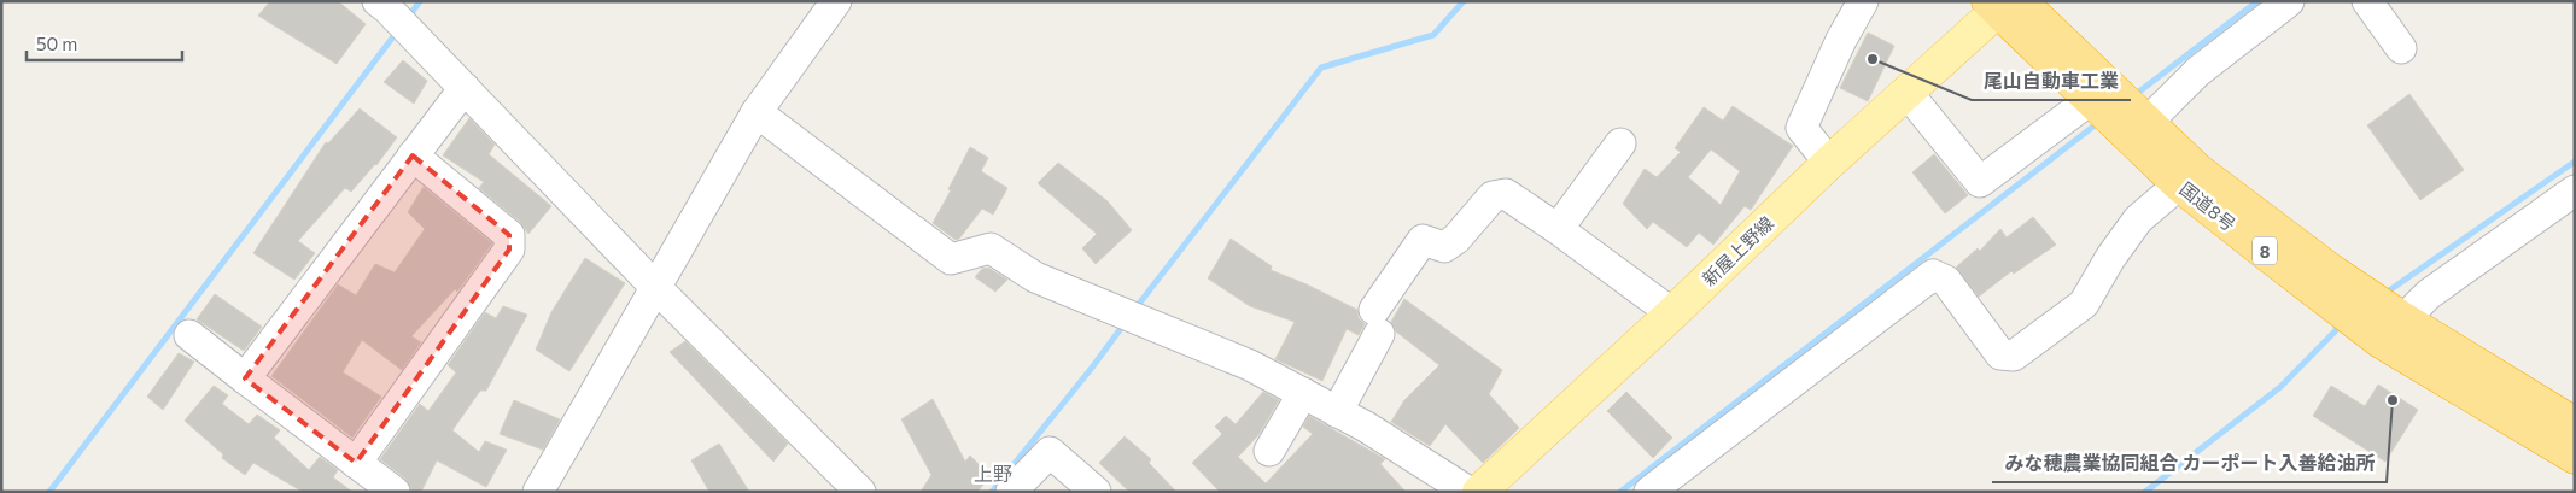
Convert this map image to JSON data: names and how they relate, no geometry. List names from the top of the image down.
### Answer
{
  "streets": {
    "highway": ["国道8号", "8"],
    "main road": ["新屋上野線"]
  },
  "crossings": [
    ["国道8号", "新屋上野線"]
  ],
  "districts": ["上野"],
  "places": ["尾山自動車工業", "みな穂農業協同組合 カーポート入善給油所"],
  "scale_bar": "50 m"
}
